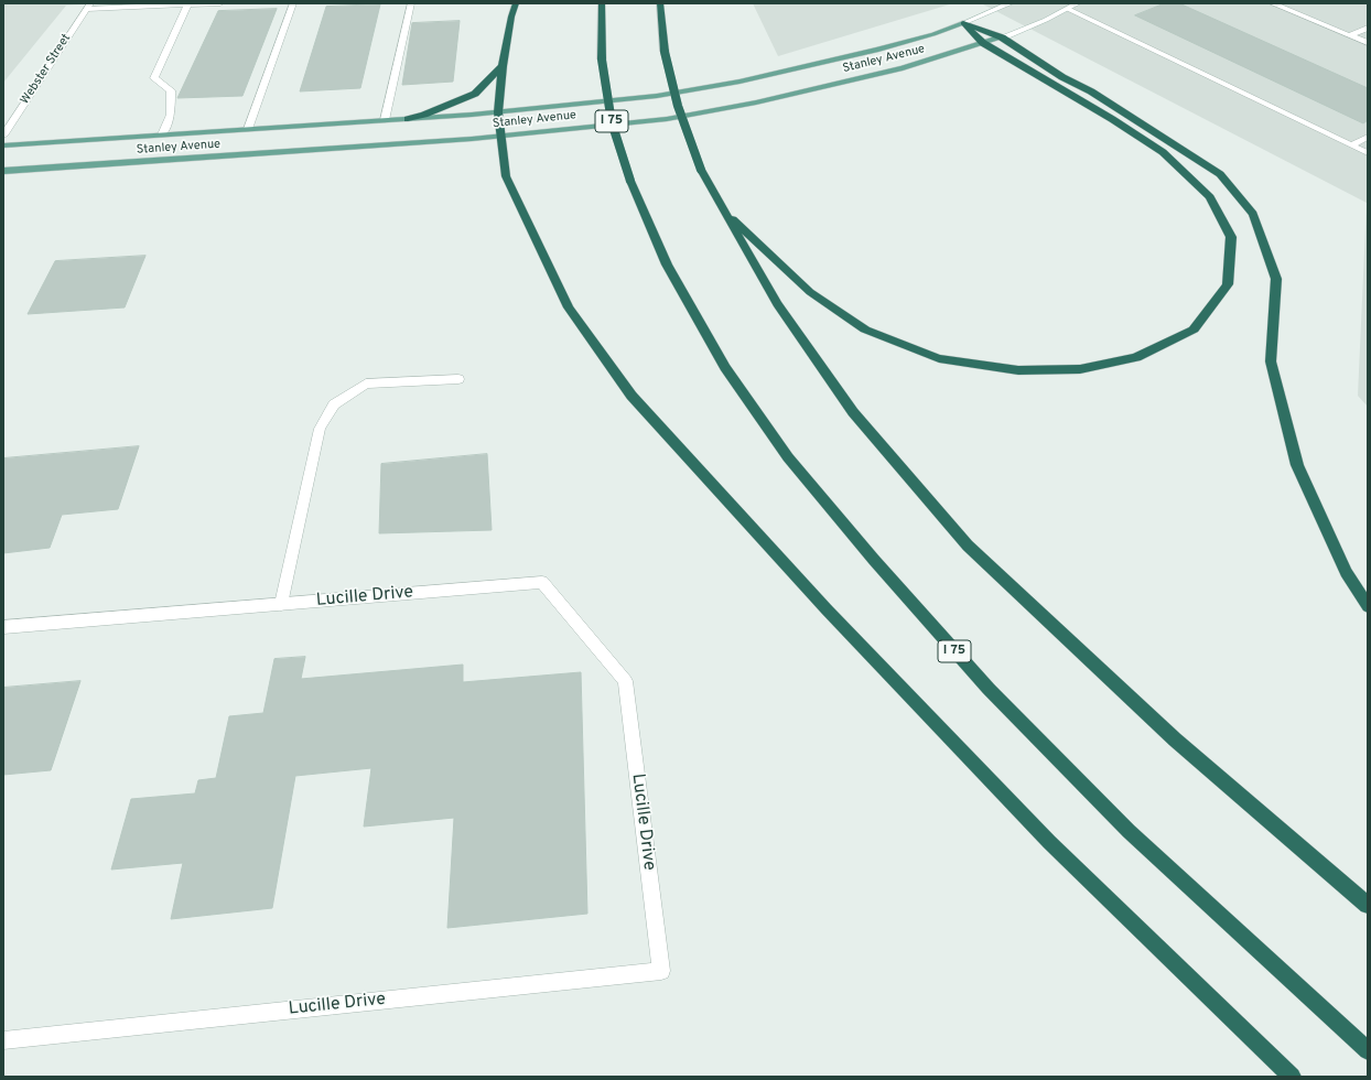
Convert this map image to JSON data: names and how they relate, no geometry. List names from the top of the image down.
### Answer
{
  "streets": {
    "highway": ["I 75"],
    "main road": ["Stanley Avenue"],
    "street": ["Webster Street", "Lucille Drive"]
  }
}
